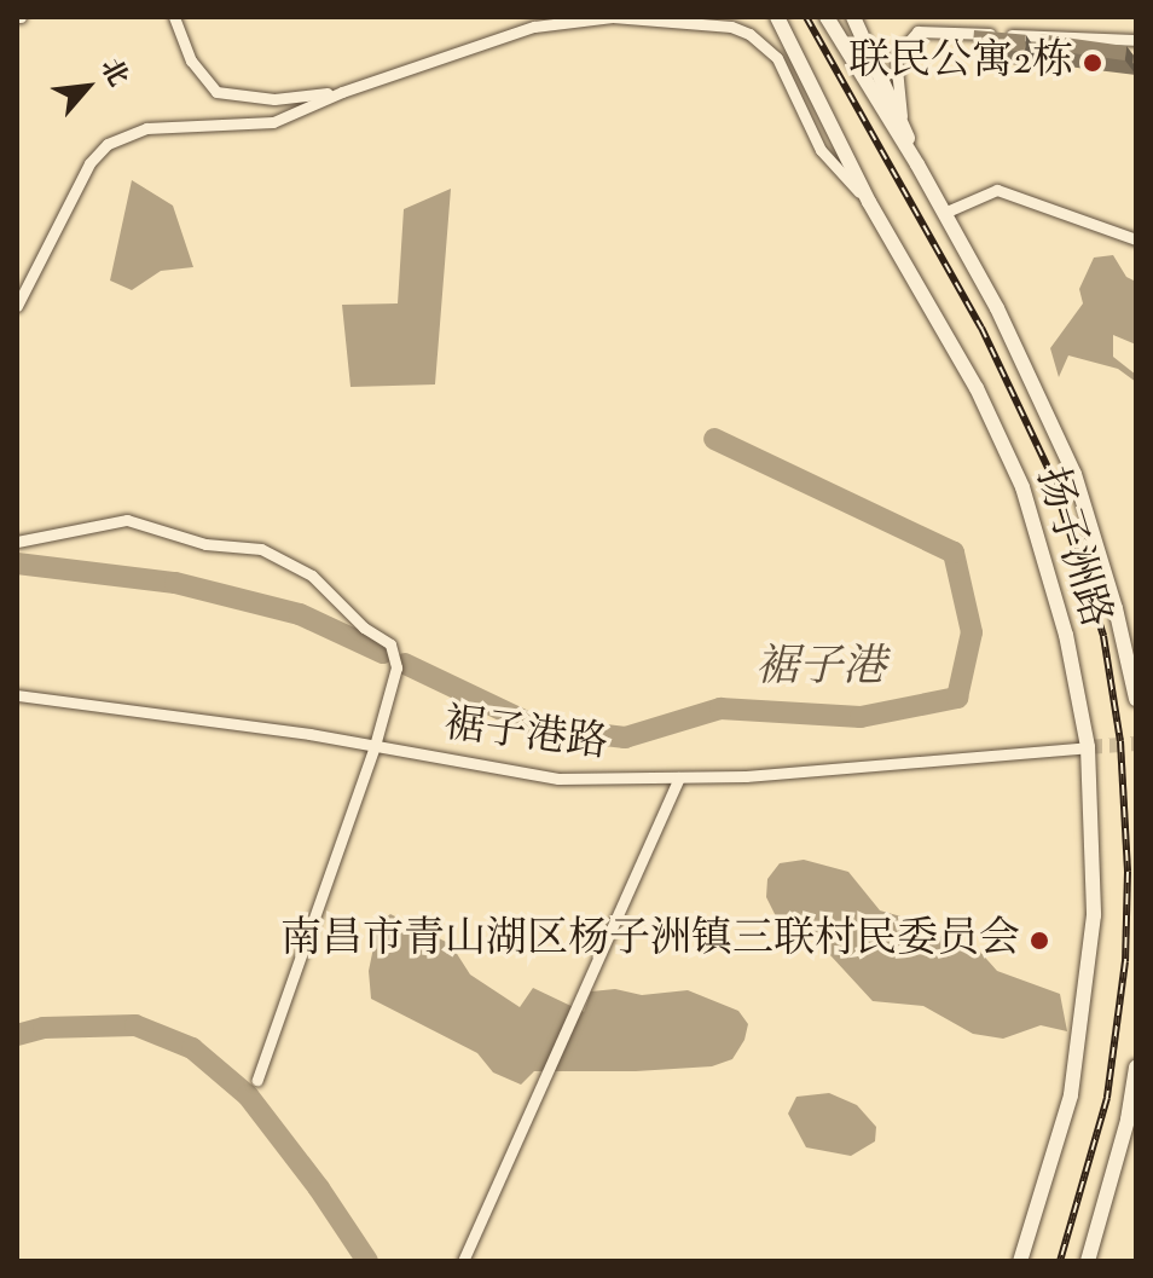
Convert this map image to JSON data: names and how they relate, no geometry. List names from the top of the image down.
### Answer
{
  "streets": {
    "main road": ["扬子洲路"],
    "street": ["裾子港路"]
  },
  "crossings": [
    ["扬子洲路", "裾子港路"]
  ],
  "water": ["裾子港"],
  "places": ["联民公寓2栋", "南昌市青山湖区杨子洲镇三联村民委员会"],
  "north": "top right"
}
